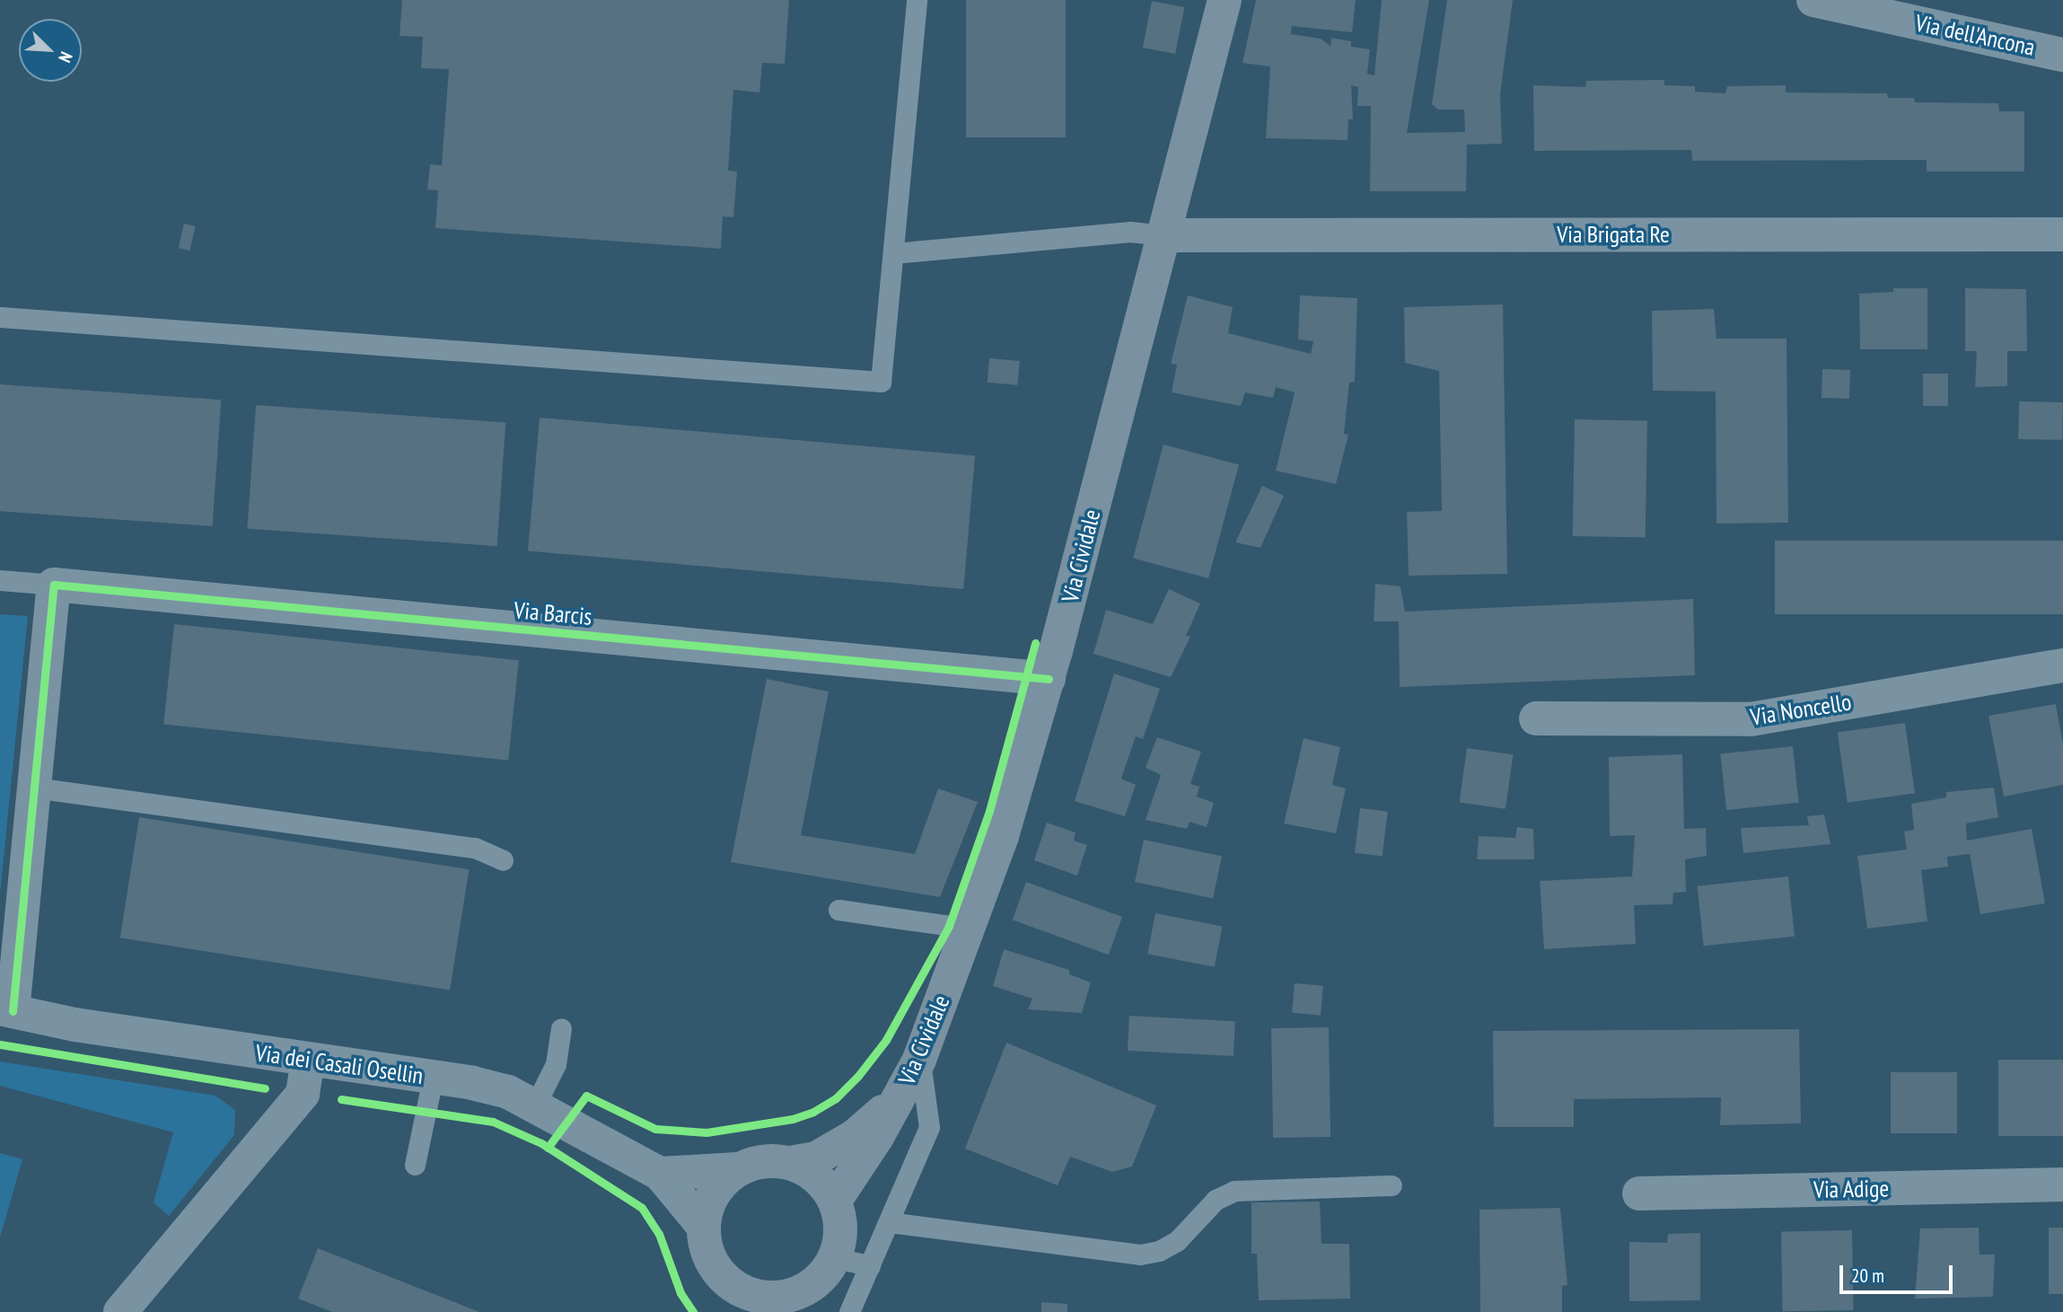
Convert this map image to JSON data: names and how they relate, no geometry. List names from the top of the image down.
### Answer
{
  "streets": {
    "main road": ["Via Cividale"],
    "street": [
      "Via dell'Ancona",
      "Via Brigata Re",
      "Via Barcis",
      "Via Noncello",
      "Via dei Casali Osellin",
      "Via Adige"
    ]
  },
  "crossings": [
    ["Via Brigata Re", "Via Cividale"],
    ["Via Cividale", "Via Barcis"],
    ["Via Cividale", "Via dei Casali Osellin"]
  ],
  "scale_bar": "20 m",
  "north": "bottom right"
}
